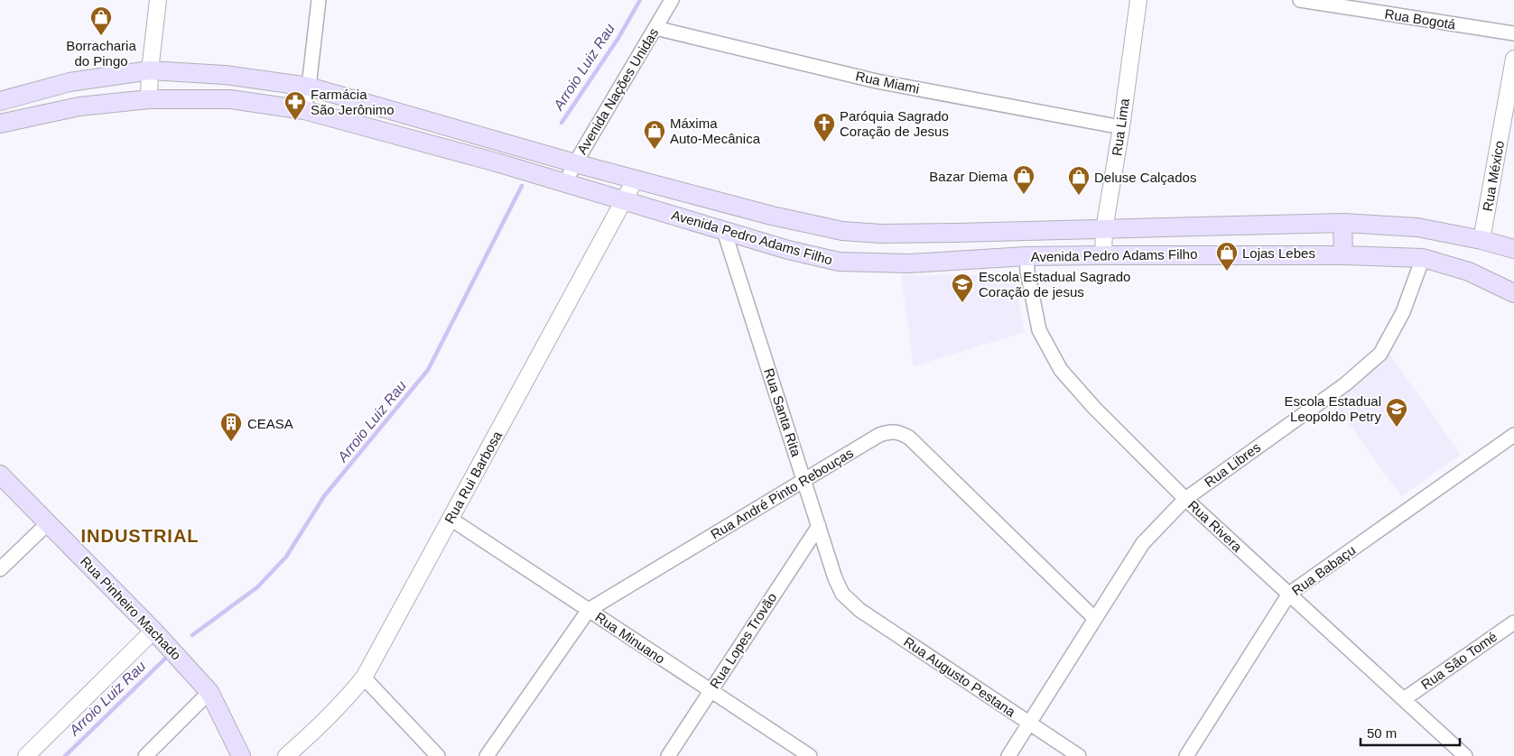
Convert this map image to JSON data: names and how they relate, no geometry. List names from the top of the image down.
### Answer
{
  "streets": {
    "main road": ["Avenida Pedro Adams Filho", "Rua Pinheiro Machado"],
    "street": [
      "Rua Bogotá",
      "Rua Miami",
      "Avenida Nações Unidas",
      "Rua Lima",
      "Rua México",
      "Rua Santa Rita",
      "Rua Libres",
      "Rua Rui Barbosa",
      "Rua André Pinto Rebouças",
      "Rua Rivera",
      "Rua Babaçu",
      "Rua Minuano",
      "Rua Lopes Trovão",
      "Rua São Tomé",
      "Rua Augusto Pestana"
    ]
  },
  "crossings": [
    ["Rua Miami", "Avenida Nações Unidas"],
    ["Rua Miami", "Rua Lima"],
    ["Avenida Nações Unidas", "Avenida Pedro Adams Filho"],
    ["Rua Lima", "Avenida Pedro Adams Filho"],
    ["Rua México", "Avenida Pedro Adams Filho"],
    ["Avenida Pedro Adams Filho", "Rua Santa Rita"],
    ["Avenida Pedro Adams Filho", "Rua Libres"],
    ["Avenida Pedro Adams Filho", "Rua Rui Barbosa"],
    ["Avenida Pedro Adams Filho", "Rua Rivera"],
    ["Rua Santa Rita", "Rua André Pinto Rebouças"],
    ["Rua Santa Rita", "Rua Lopes Trovão"],
    ["Rua Santa Rita", "Rua Augusto Pestana"],
    ["Rua Libres", "Rua André Pinto Rebouças"],
    ["Rua Libres", "Rua Rivera"],
    ["Rua Libres", "Rua Augusto Pestana"],
    ["Rua Rui Barbosa", "Rua Minuano"],
    ["Rua André Pinto Rebouças", "Rua Minuano"],
    ["Rua Rivera", "Rua Babaçu"],
    ["Rua Rivera", "Rua São Tomé"],
    ["Rua Minuano", "Rua Lopes Trovão"]
  ],
  "districts": ["INDUSTRIAL"],
  "water": ["Arroio Luiz Rau"],
  "places": {
    "shop": [
      "Borracharia do Pingo",
      "Máxima Auto-Mecânica",
      "Bazar Diema",
      "Deluse Calçados",
      "Lojas Lebes"
    ],
    "pharmacy": ["Farmácia São Jerônimo"],
    "church": ["Paróquia Sagrado Coração de Jesus"],
    "school or university": ["Escola Estadual Sagrado Coração de jesus", "Escola Estadual Leopoldo Petry"],
    "building": ["CEASA"]
  },
  "scale_bar": "50 m"
}
